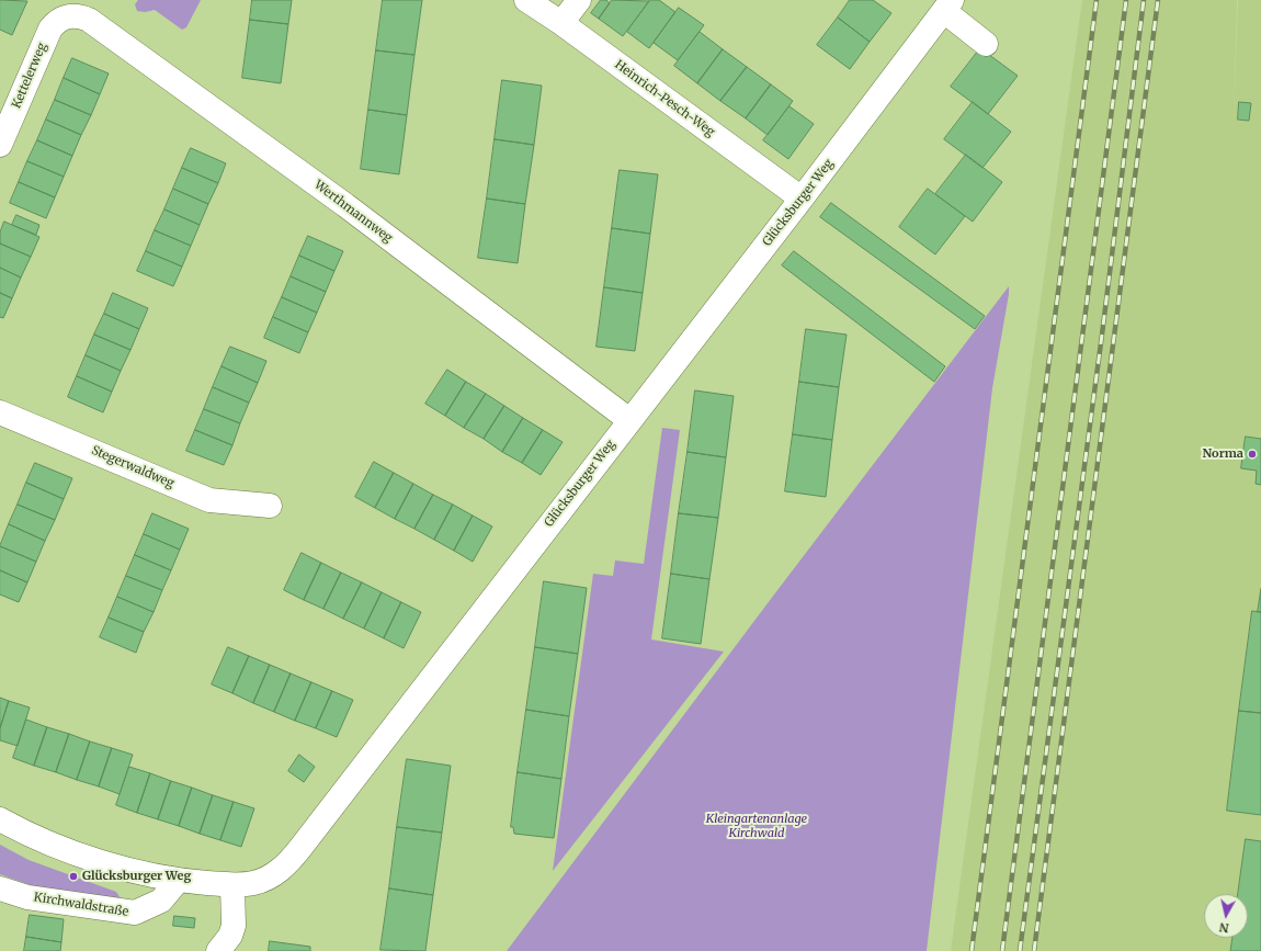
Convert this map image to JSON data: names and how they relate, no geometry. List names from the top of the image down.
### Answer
{
  "streets": {
    "street": [
      "Kettelerweg",
      "Heinrich-Pesch-Weg",
      "Glücksburger Weg",
      "Werthmannweg",
      "Stegerwaldweg",
      "Kirchwaldstraße"
    ]
  },
  "crossings": [
    ["Kettelerweg", "Werthmannweg"],
    ["Heinrich-Pesch-Weg", "Glücksburger Weg"],
    ["Glücksburger Weg", "Werthmannweg"]
  ],
  "parks": ["Kleingartenanlage Kirchwald"],
  "places": ["Norma", "Glücksburger Weg"],
  "north": "bottom"
}
